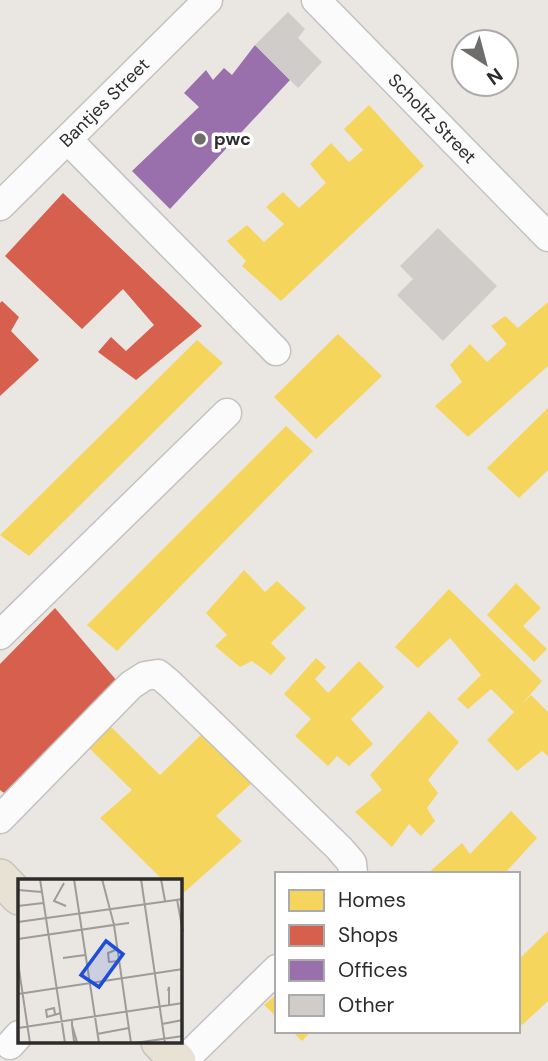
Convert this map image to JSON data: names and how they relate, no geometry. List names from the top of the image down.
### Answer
{
  "streets": {
    "street": ["Bantjes Street", "Scholtz Street"]
  },
  "places": ["pwc"],
  "legend": [
    "Homes",
    "Shops",
    "Offices",
    "Other"
  ],
  "north": "bottom right"
}
